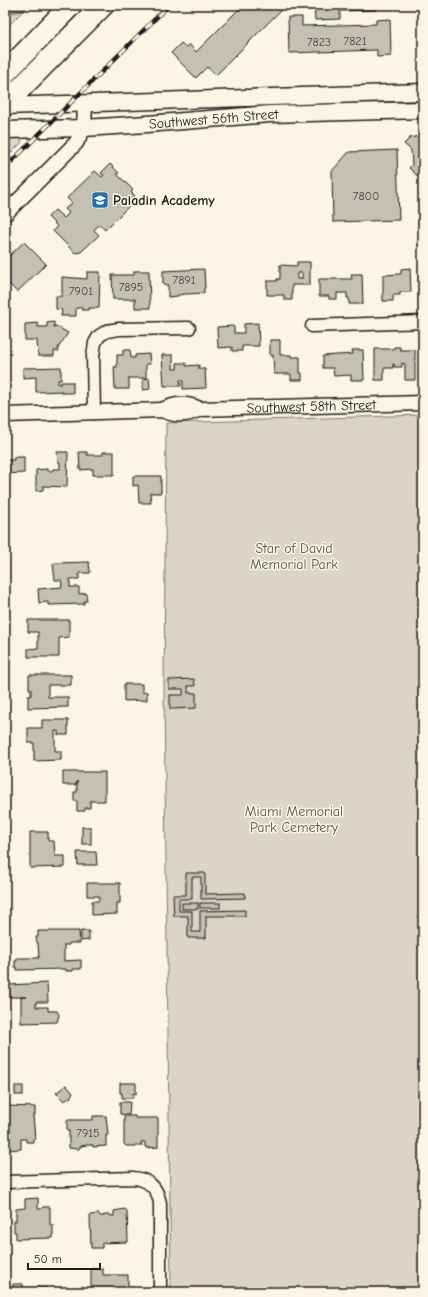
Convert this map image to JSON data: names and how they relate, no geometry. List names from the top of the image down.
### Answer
{
  "streets": {
    "main road": ["Southwest 56th Street"],
    "street": ["Southwest 58th Street"]
  },
  "parks": ["Star of David Memorial Park", "Miami Memorial Park Cemetery"],
  "places": {
    "school or university": ["Paladin Academy"]
  },
  "house_numbers": [
    "7821",
    "7823",
    "7800",
    "7891",
    "7895",
    "7901",
    "7915"
  ],
  "scale_bar": "50 m"
}
